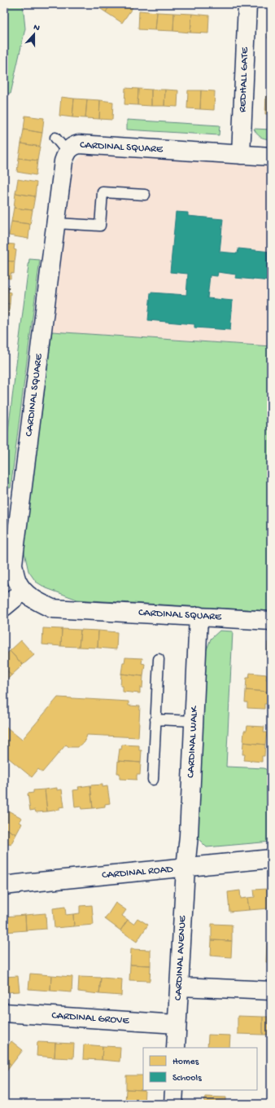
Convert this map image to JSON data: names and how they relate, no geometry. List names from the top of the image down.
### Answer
{
  "streets": {
    "street": [
      "REDHALL GATE",
      "CARDINAL SQUARE",
      "CARDINAL WALK",
      "CARDINAL ROAD",
      "CARDINAL AVENUE",
      "CARDINAL GROVE"
    ]
  },
  "crossings": [
    ["REDHALL GATE", "CARDINAL SQUARE"],
    ["CARDINAL SQUARE", "CARDINAL WALK"],
    ["CARDINAL WALK", "CARDINAL ROAD"],
    ["CARDINAL WALK", "CARDINAL AVENUE"],
    ["CARDINAL ROAD", "CARDINAL AVENUE"],
    ["CARDINAL AVENUE", "CARDINAL GROVE"]
  ],
  "legend": ["Homes", "Schools"],
  "north": "top"
}
